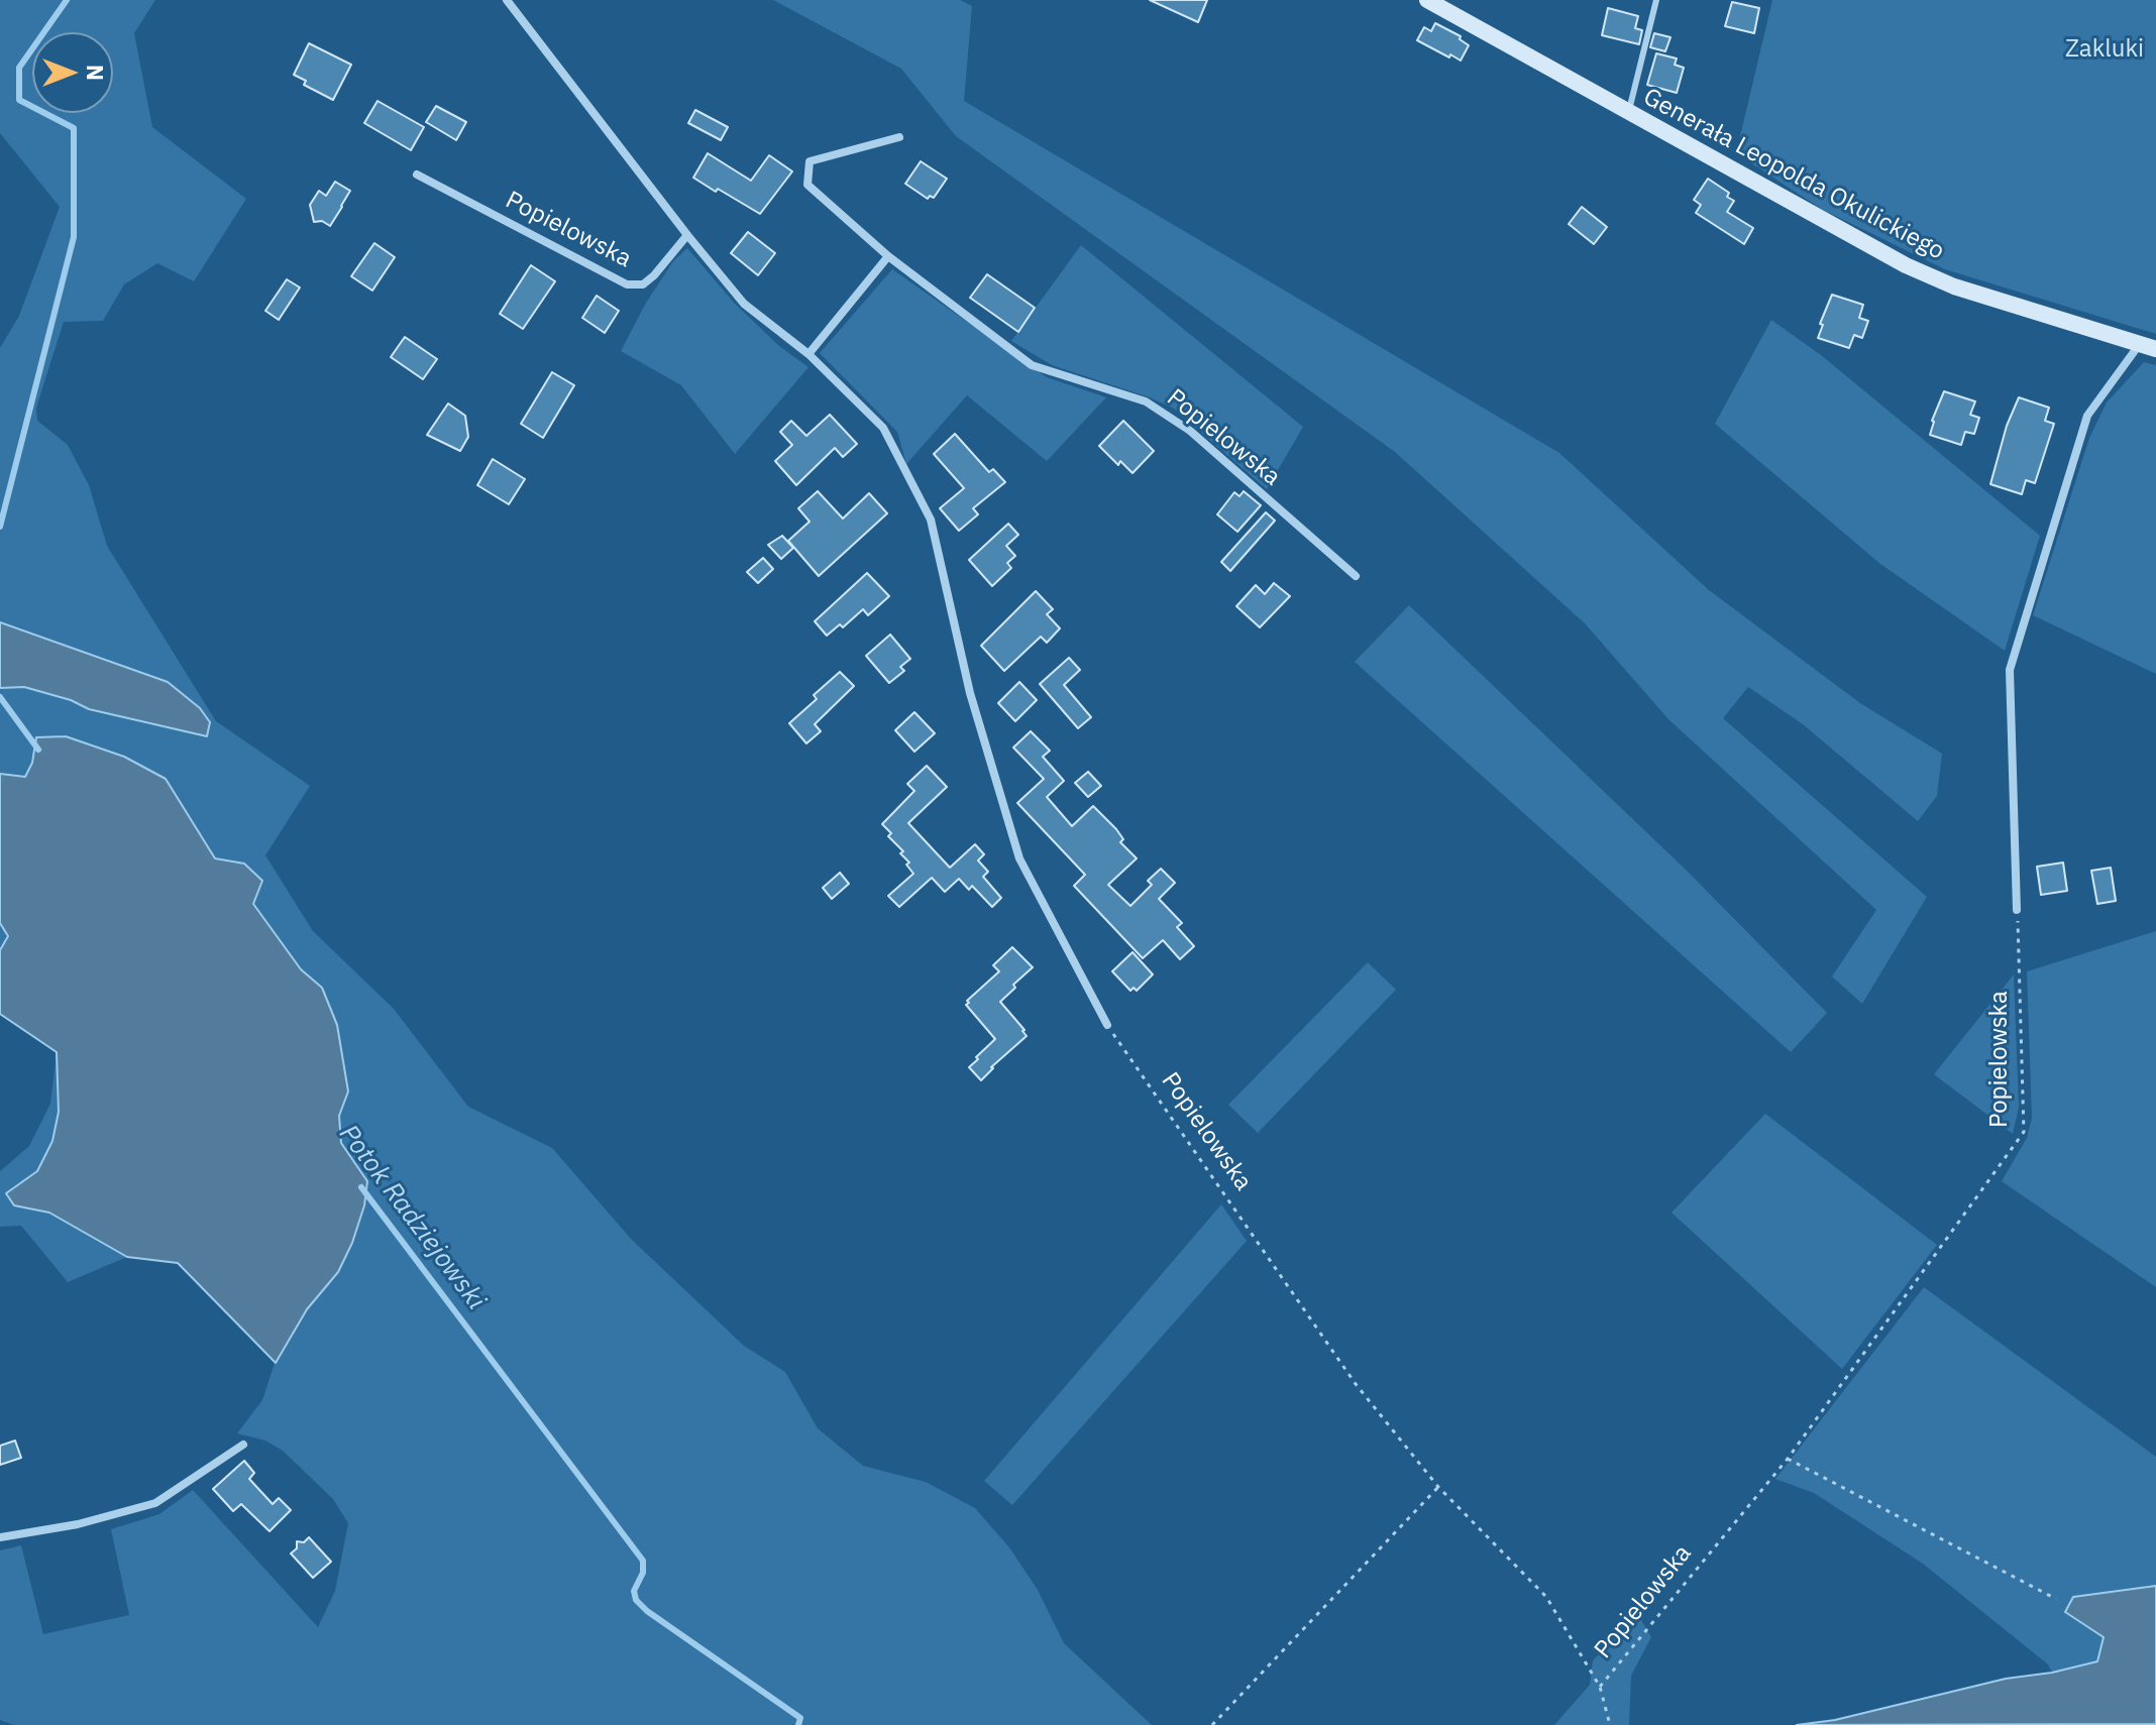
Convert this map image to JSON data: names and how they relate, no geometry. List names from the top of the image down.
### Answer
{
  "streets": {
    "street": ["Generała Leopolda Okulickiego", "Popielowska"]
  },
  "water": ["Potok Radziejowski"],
  "parks": ["Zakluki"],
  "north": "right"
}
